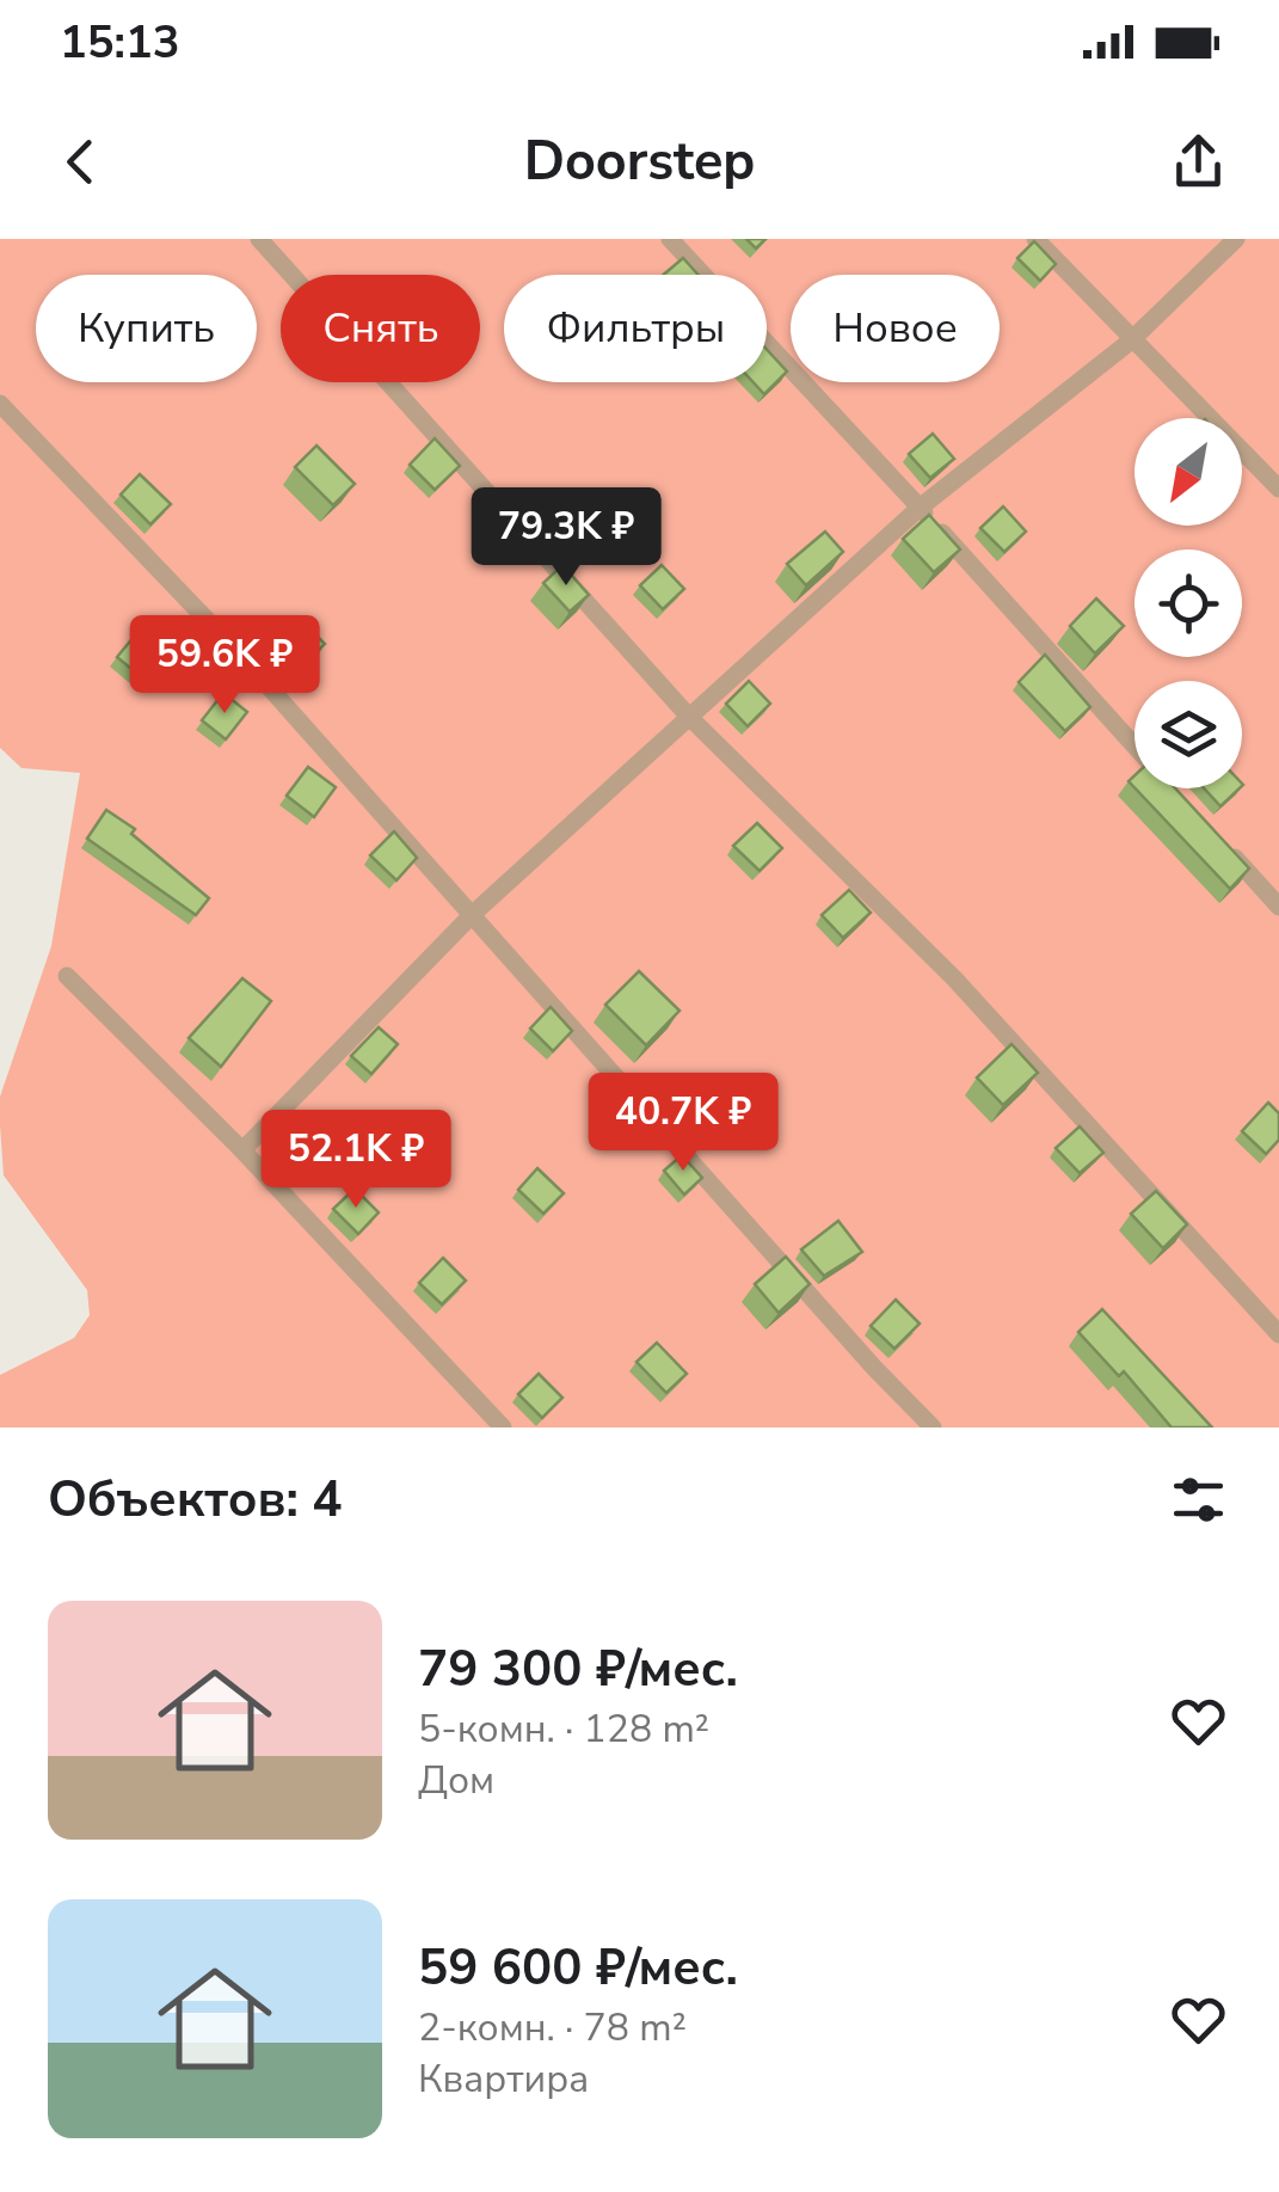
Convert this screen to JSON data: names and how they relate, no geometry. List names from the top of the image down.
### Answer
{
  "north": "bottom left",
  "page": {
    "status": "15:13",
    "header": "Doorstep",
    "chip": [
      "Купить",
      "Снять",
      "Фильтры",
      "Новое"
    ],
    "price": [
      "79.3K ₽",
      "59.6K ₽",
      "40.7K ₽",
      "52.1K ₽"
    ],
    "heading": "Объектов: 4",
    "list": [
      {
        "name": "79 300 ₽/мес.",
        "note": "5-комн. · 128 m² · Дом"
      },
      {
        "name": "59 600 ₽/мес.",
        "note": "2-комн. · 78 m² · Квартира"
      }
    ]
  }
}
